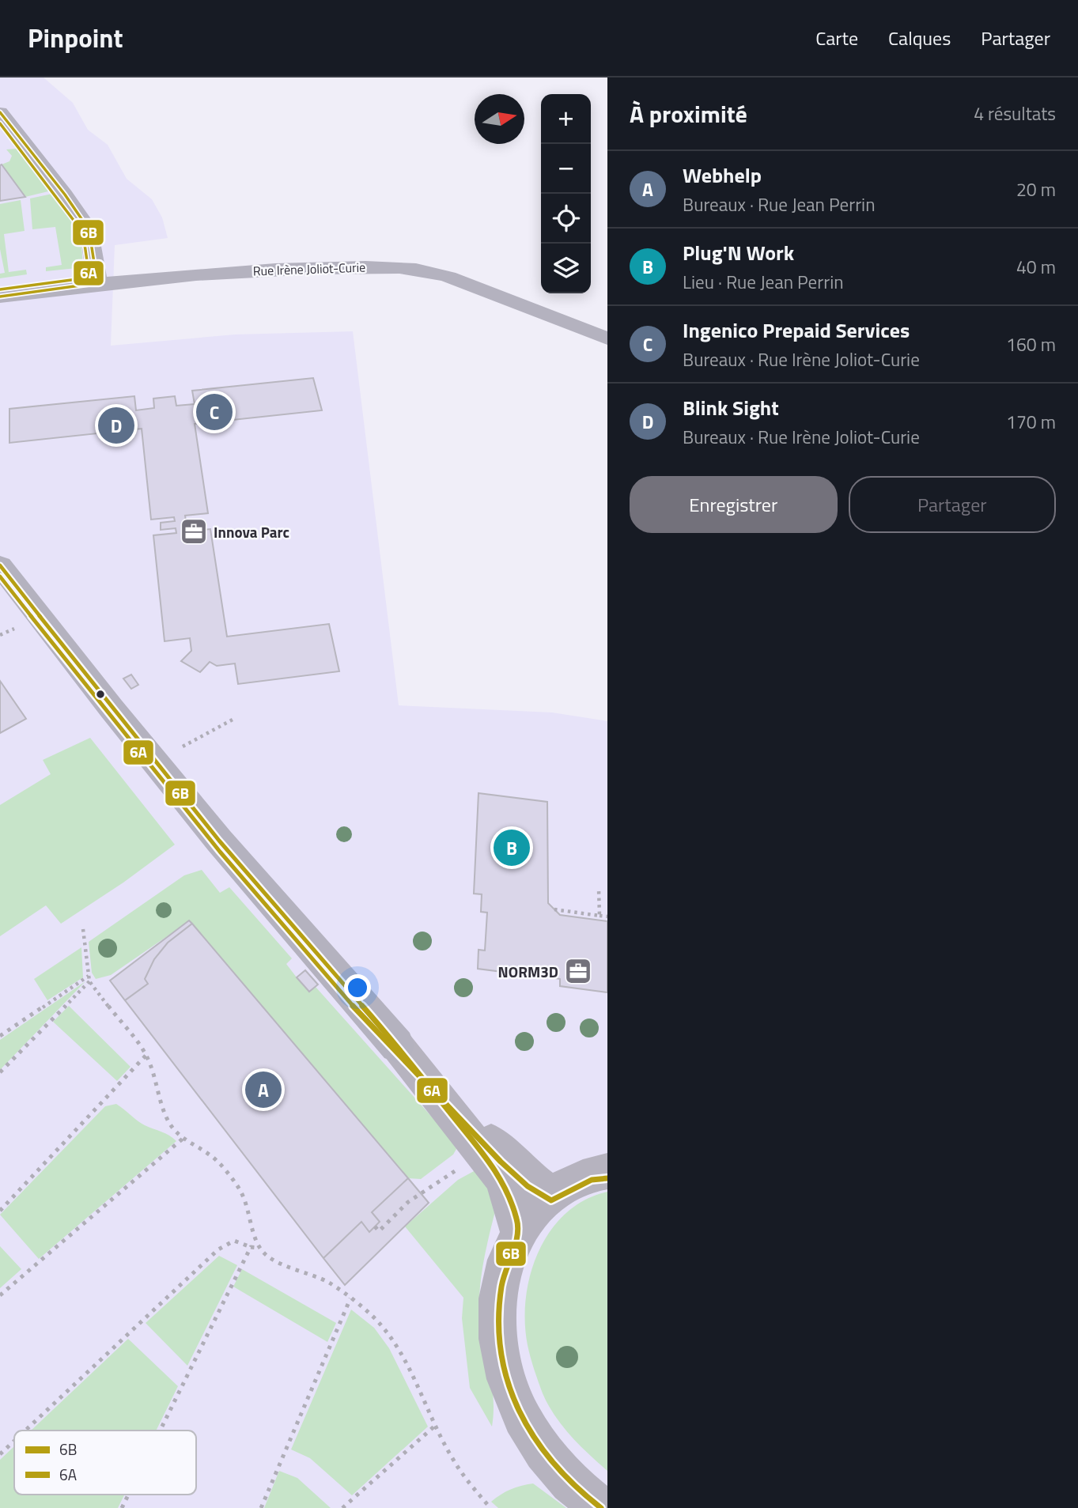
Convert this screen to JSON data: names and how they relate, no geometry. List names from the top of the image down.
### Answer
{
  "streets": {
    "street": ["Rue Irène Joliot-Curie"]
  },
  "places": {
    "office": ["Innova Parc", "NORM3D"]
  },
  "lines": ["transit line 6B", "transit line 6A"],
  "legend": ["6B", "6A"],
  "north": "right",
  "page": {
    "header": "Pinpoint",
    "nav": ["Carte", "Calques", "Partager"],
    "heading": ["À proximité", "4 résultats"],
    "map_buttons": ["+", "−"],
    "list": [
      {
        "mark": "A",
        "name": "Webhelp",
        "note": "Bureaux · Rue Jean Perrin",
        "value": "20 m"
      },
      {
        "mark": "B",
        "name": "Plug'N Work",
        "note": "Lieu · Rue Jean Perrin",
        "value": "40 m"
      },
      {
        "mark": "C",
        "name": "Ingenico Prepaid Services",
        "note": "Bureaux · Rue Irène Joliot-Curie",
        "value": "160 m"
      },
      {
        "mark": "D",
        "name": "Blink Sight",
        "note": "Bureaux · Rue Irène Joliot-Curie",
        "value": "170 m"
      }
    ],
    "pins": [
      "C",
      "D",
      "B",
      "A"
    ],
    "buttons": ["Enregistrer", "Partager"]
  }
}
